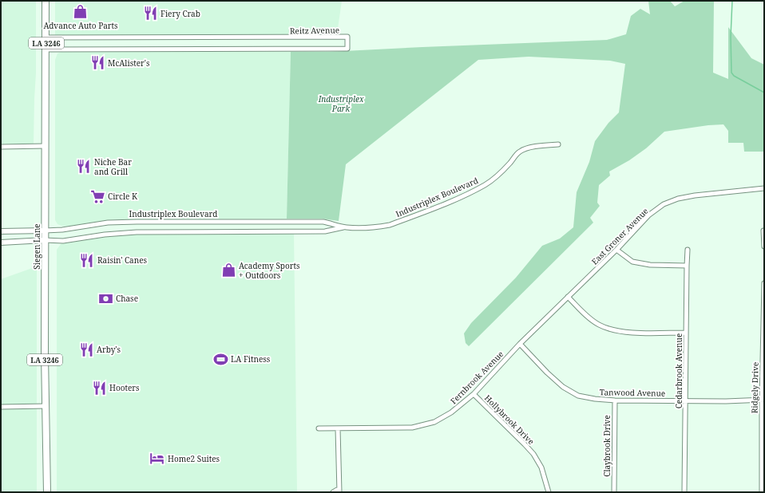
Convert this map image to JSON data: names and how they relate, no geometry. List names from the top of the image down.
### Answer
{
  "streets": {
    "main road": ["LA 3246", "Siegen Lane"],
    "street": [
      "Reitz Avenue",
      "Industriplex Boulevard",
      "East Groner Avenue",
      "Cedarbrook Avenue",
      "Fernbrook Avenue",
      "Ridgely Drive",
      "Tanwood Avenue",
      "Hollybrook Drive",
      "Claybrook Drive"
    ]
  },
  "crossings": [
    ["Reitz Avenue", "Siegen Lane"],
    ["Industriplex Boulevard", "Siegen Lane"],
    ["East Groner Avenue", "Fernbrook Avenue"],
    ["Cedarbrook Avenue", "Tanwood Avenue"],
    ["Fernbrook Avenue", "Tanwood Avenue"],
    ["Fernbrook Avenue", "Hollybrook Drive"],
    ["Ridgely Drive", "Tanwood Avenue"],
    ["Tanwood Avenue", "Claybrook Drive"]
  ],
  "parks": ["Industriplex Park"],
  "places": {
    "shop": ["Advance Auto Parts", "Academy Sports + Outdoors"],
    "restaurant": [
      "Fiery Crab",
      "McAlister's",
      "Niche Bar and Grill",
      "Raisin' Canes",
      "Arby's",
      "Hooters"
    ],
    "supermarket": ["Circle K"],
    "bank": ["Chase"],
    "sports": ["LA Fitness"],
    "hotel": ["Home2 Suites"]
  }
}
